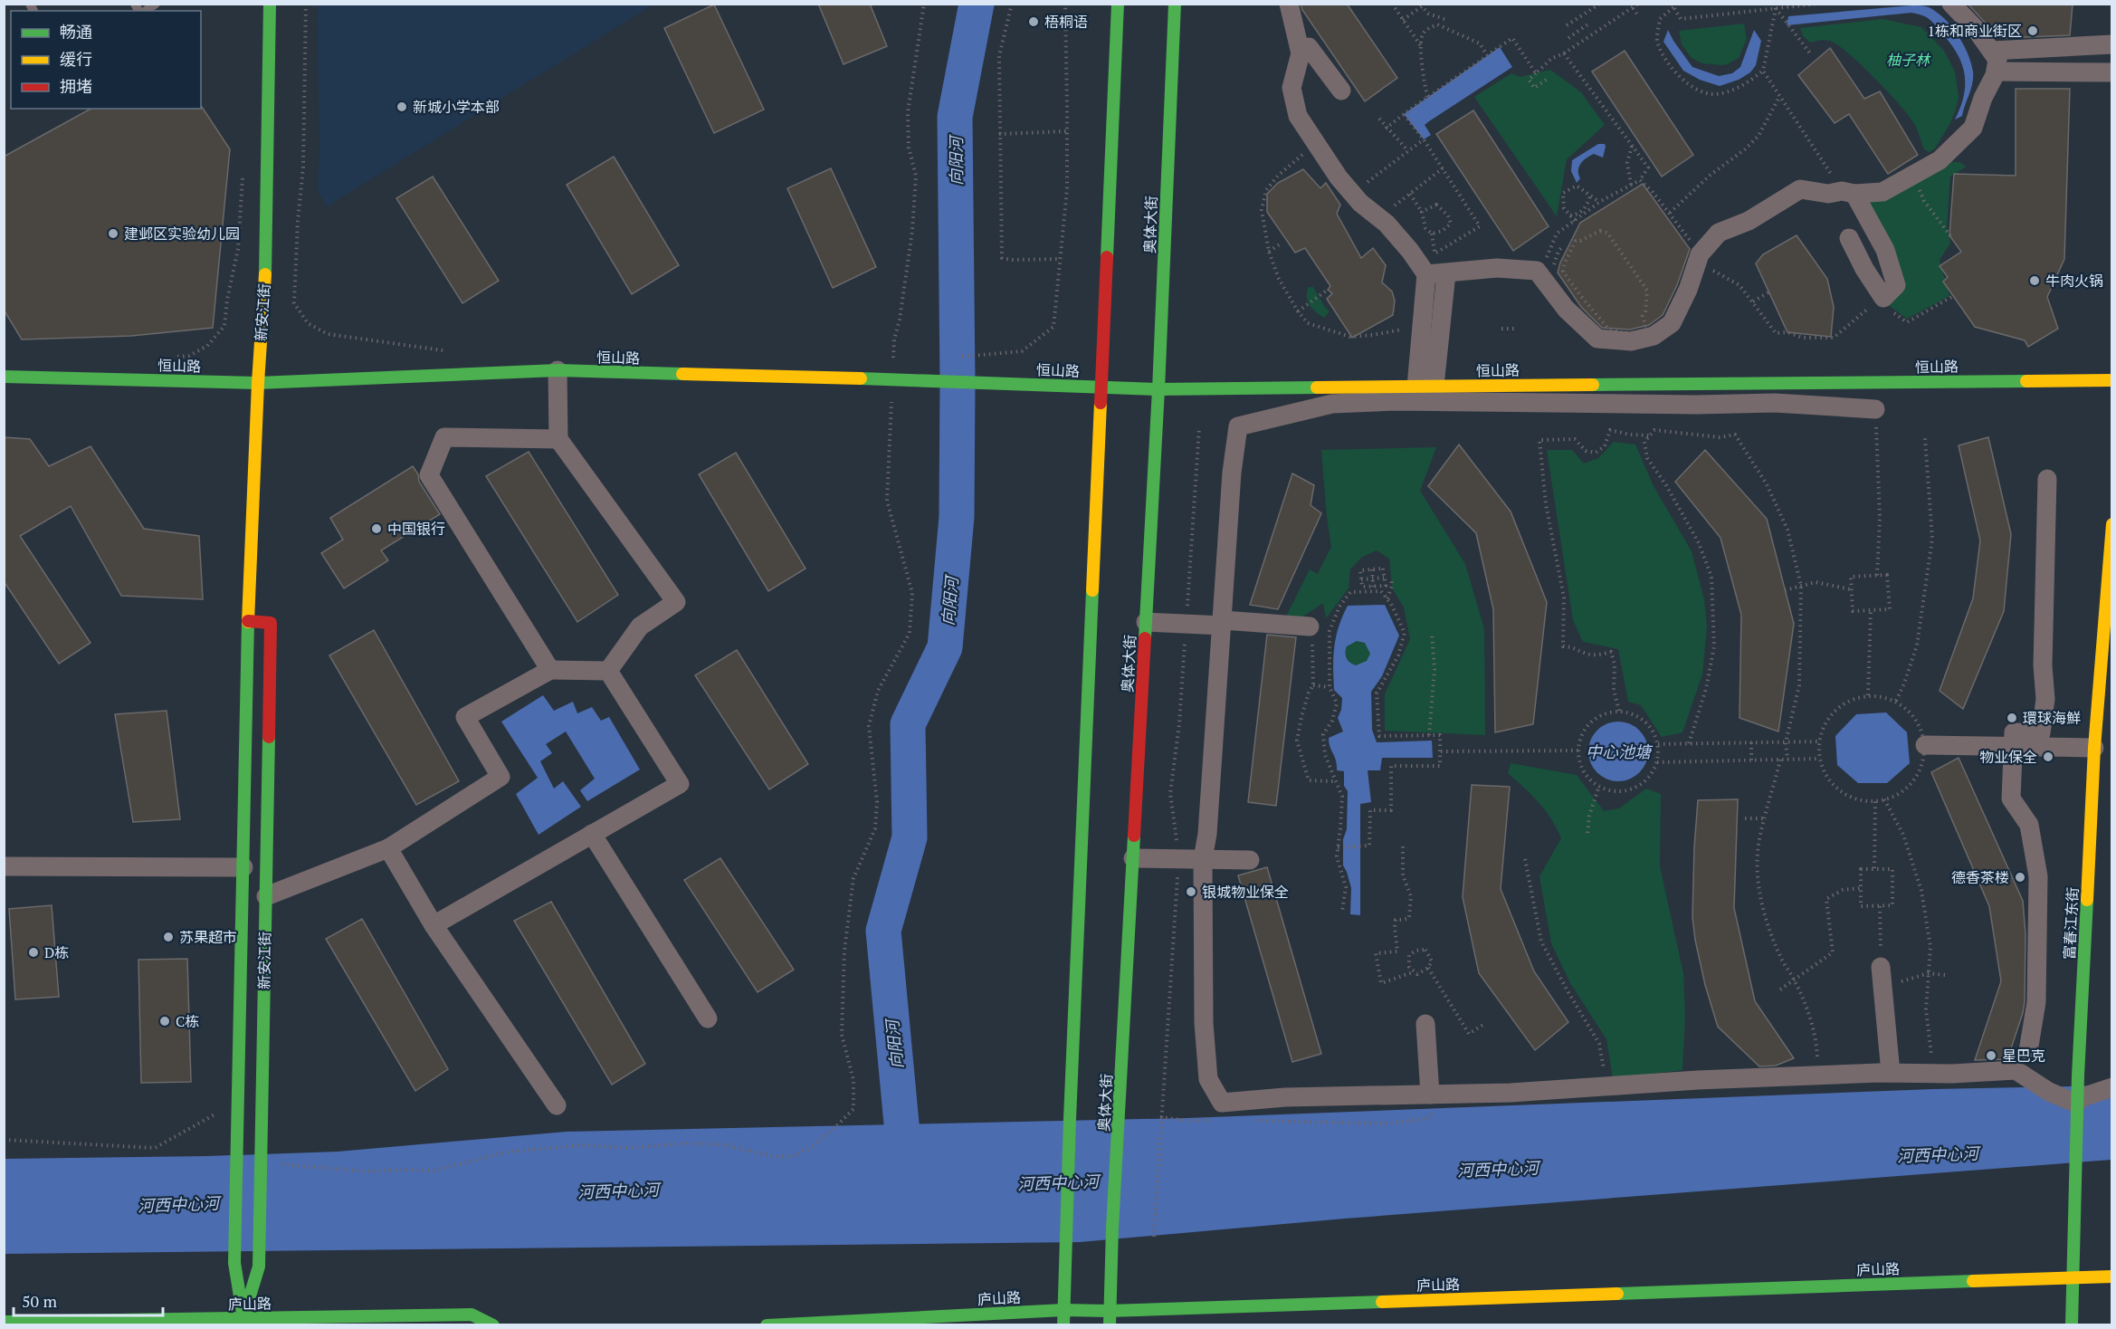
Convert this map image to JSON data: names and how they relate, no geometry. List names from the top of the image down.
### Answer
{
  "streets": {
    "street": [
      "奥体大街",
      "新安江街",
      "恒山路",
      "富春江东街",
      "庐山路"
    ]
  },
  "crossings": [
    ["奥体大街", "恒山路"],
    ["奥体大街", "庐山路"],
    ["新安江街", "恒山路"],
    ["新安江街", "庐山路"],
    ["富春江东街", "庐山路"]
  ],
  "water": ["向阳河", "中心池塘", "河西中心河"],
  "parks": ["柚子林"],
  "places": [
    "梧桐语",
    "1栋和商业街区",
    "新城小学本部",
    "建邺区实验幼儿园",
    "牛肉火锅",
    "中国银行",
    "環球海鮮",
    "物业保全",
    "德香茶楼",
    "银城物业保全",
    "苏果超市",
    "D栋",
    "C栋",
    "星巴克"
  ],
  "legend": ["畅通", "缓行", "拥堵"],
  "scale_bar": "50 m"
}
